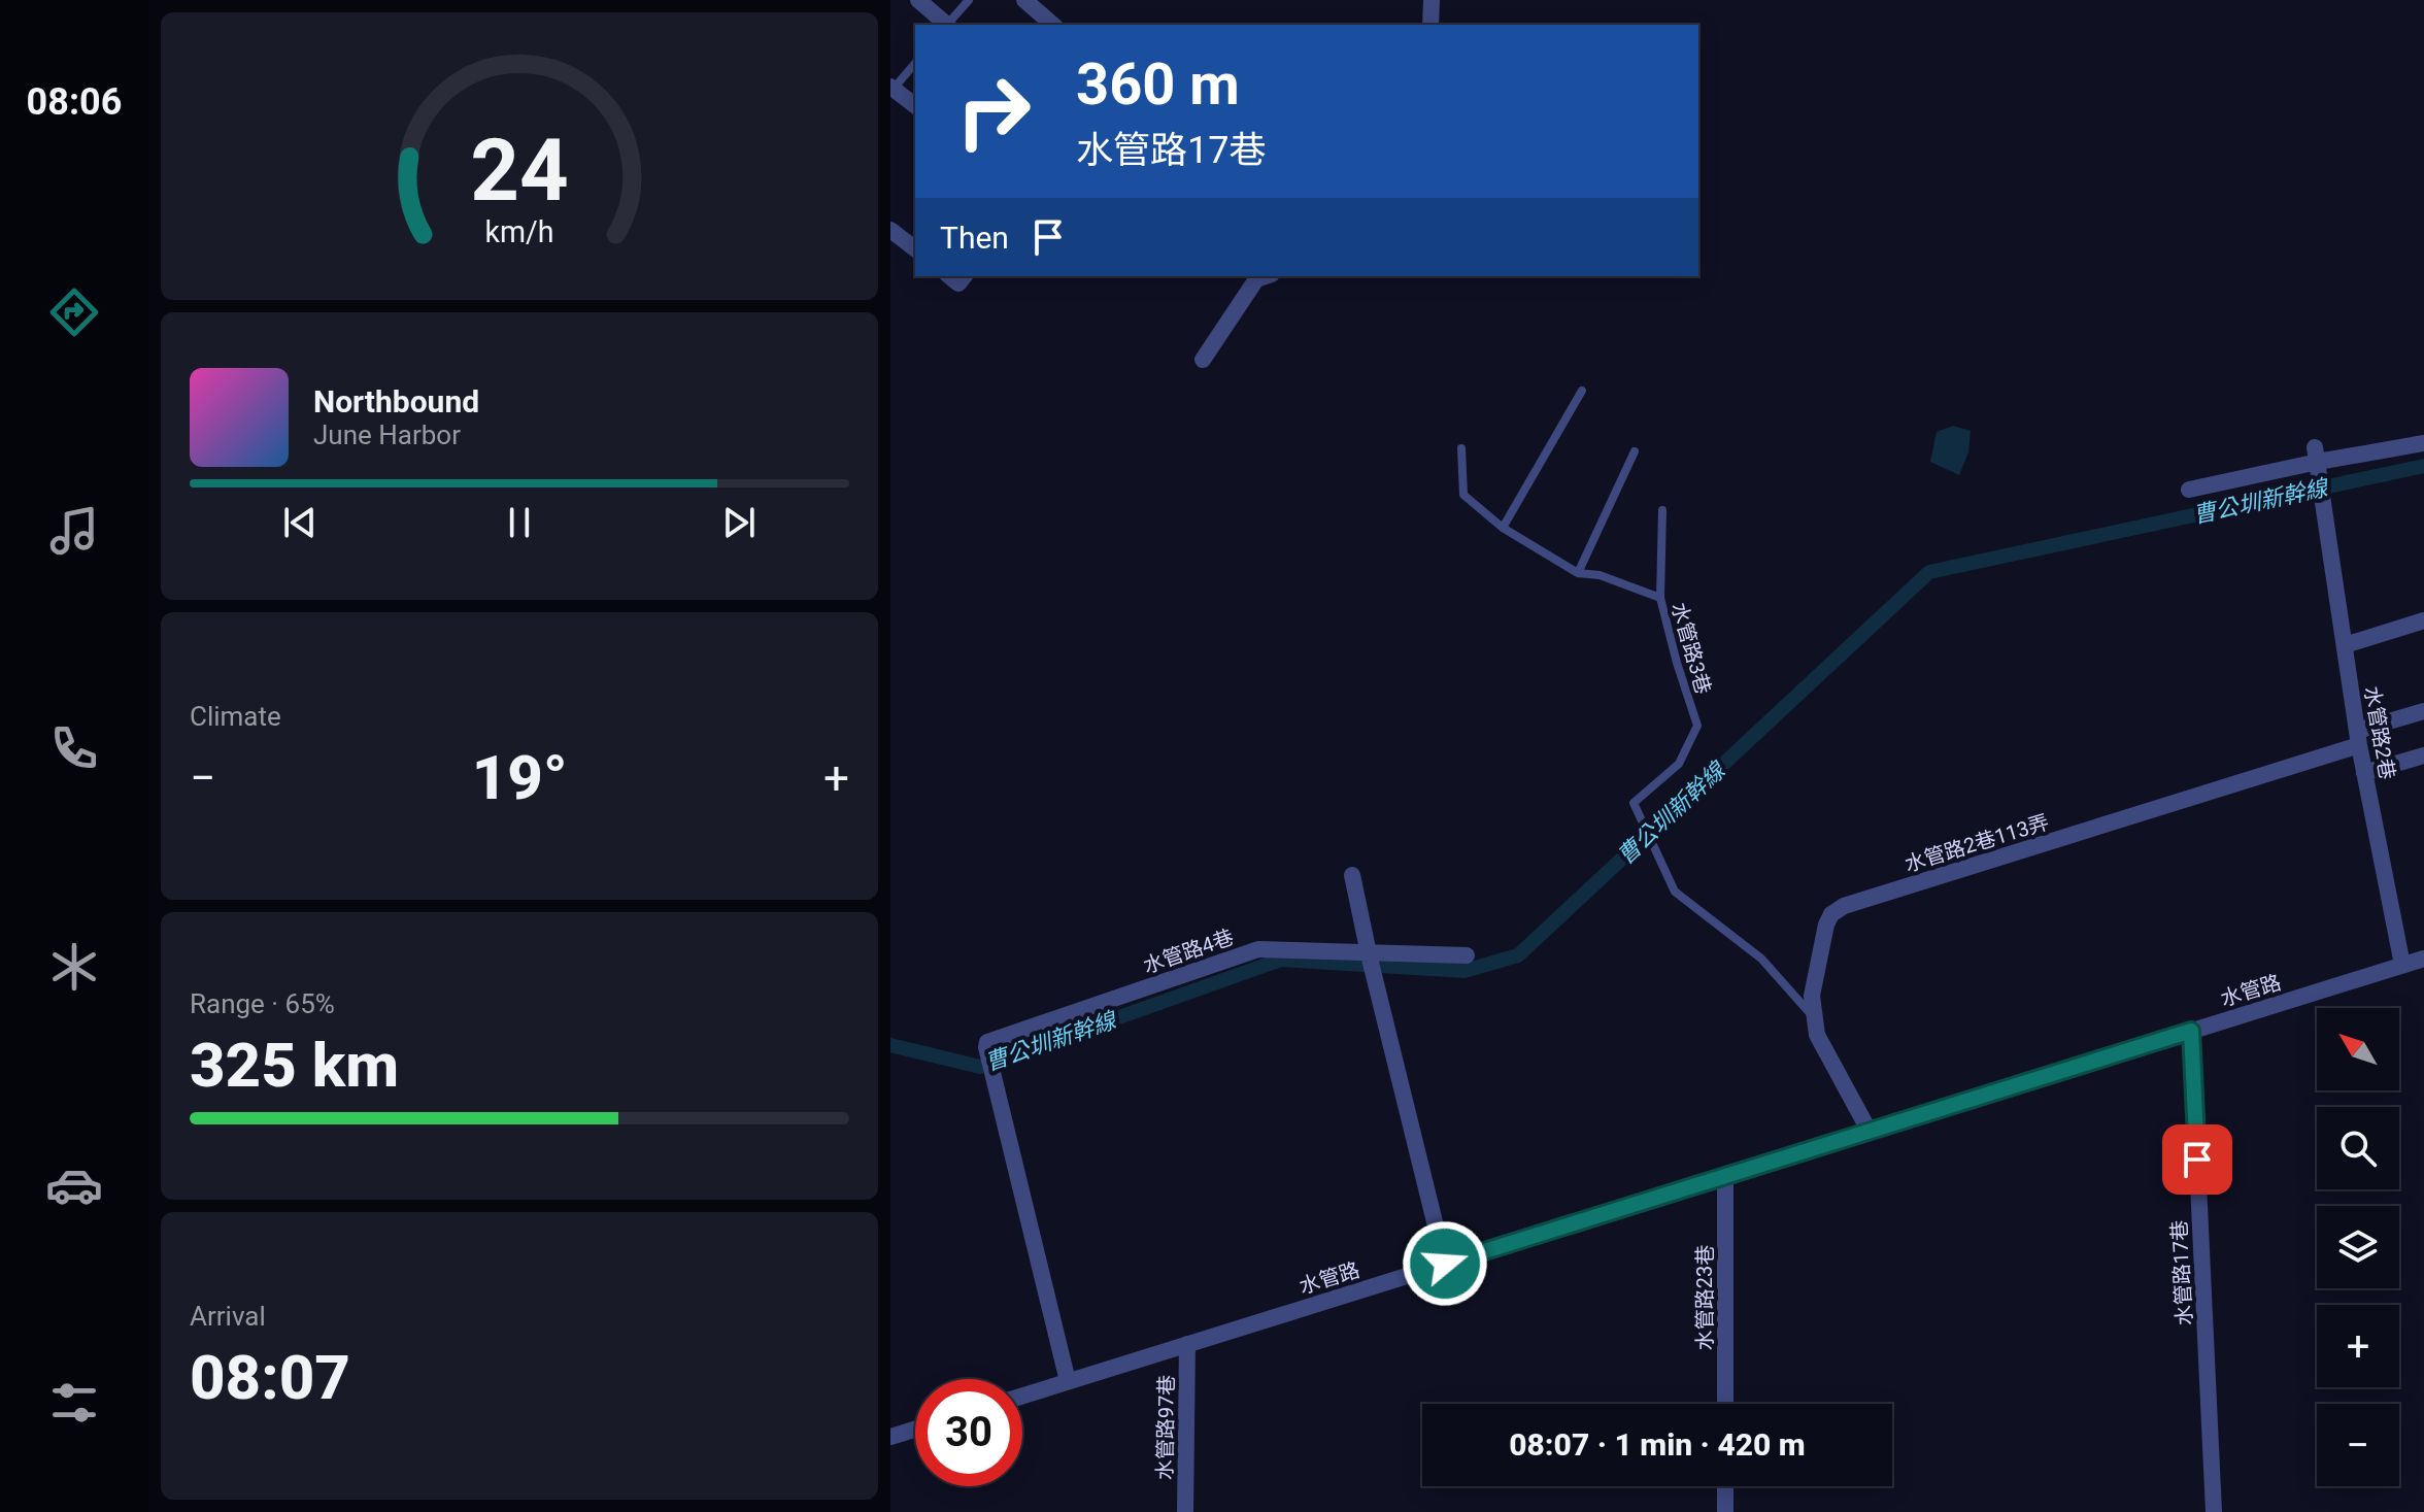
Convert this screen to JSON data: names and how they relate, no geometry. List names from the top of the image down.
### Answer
{
  "streets": {
    "street": [
      "水管路2巷",
      "水管路2巷113弄",
      "水管路4巷",
      "水管路",
      "水管路17巷",
      "水管路23巷",
      "水管路97巷"
    ],
    "lane": ["水管路3巷"]
  },
  "crossings": [
    ["水管路3巷", "水管路2巷113弄"],
    ["水管路2巷", "水管路2巷113弄"],
    ["水管路2巷", "水管路"],
    ["水管路2巷113弄", "水管路"],
    ["水管路4巷", "水管路"],
    ["水管路", "水管路17巷"],
    ["水管路", "水管路23巷"],
    ["水管路", "水管路97巷"]
  ],
  "water": ["曹公圳新幹線"],
  "north": "top left",
  "page": {
    "tabs": "08:06",
    "turn": ["360 m", "水管路17巷"],
    "then": "Then",
    "song": ["Northbound", "June Harbor"],
    "tile": [
      "Climate",
      ["Range · 65%", "325 km"],
      ["Arrival", "08:07"]
    ],
    "heat": ["−", "19°", "+"],
    "map_buttons": ["+", "−"],
    "limit": "30",
    "trip": "08:07 · 1 min · 420 m",
    "gauge": ["24", "km/h"]
  }
}
